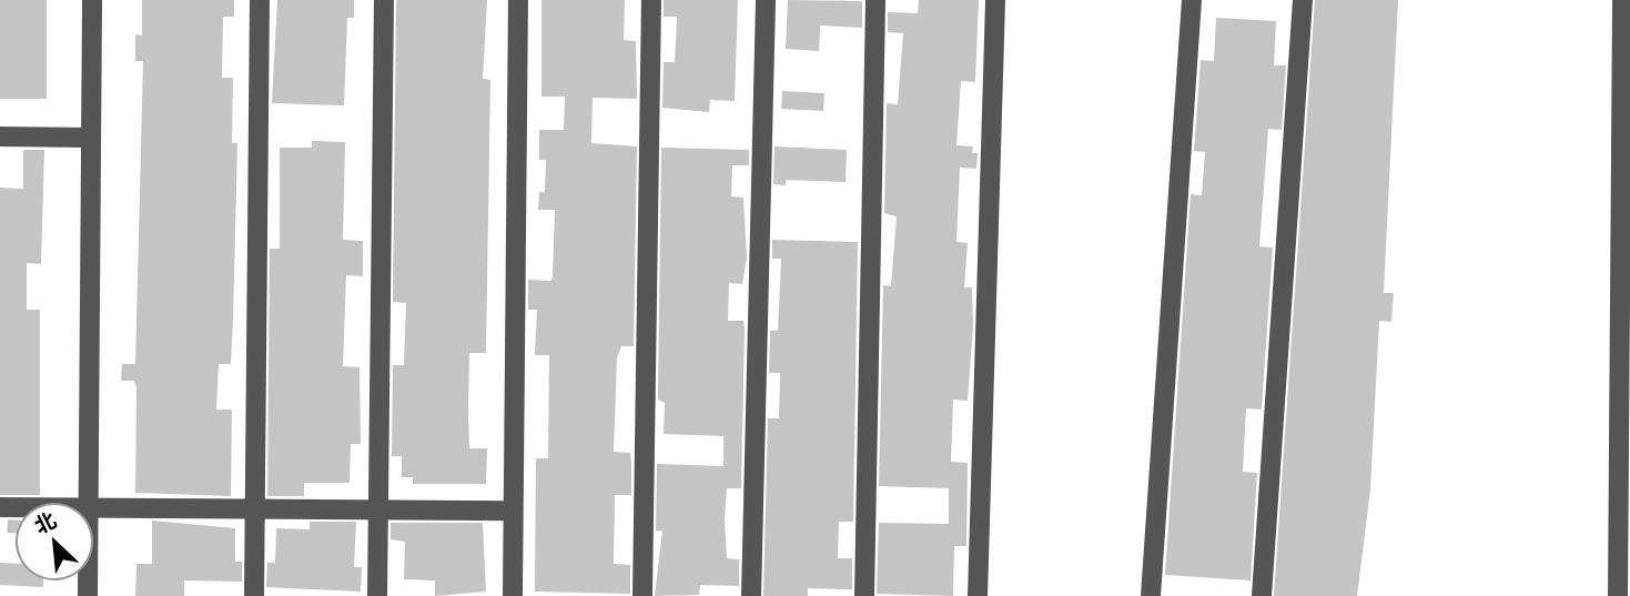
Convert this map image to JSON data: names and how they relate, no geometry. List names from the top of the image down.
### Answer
{
  "north": "top left"
}
